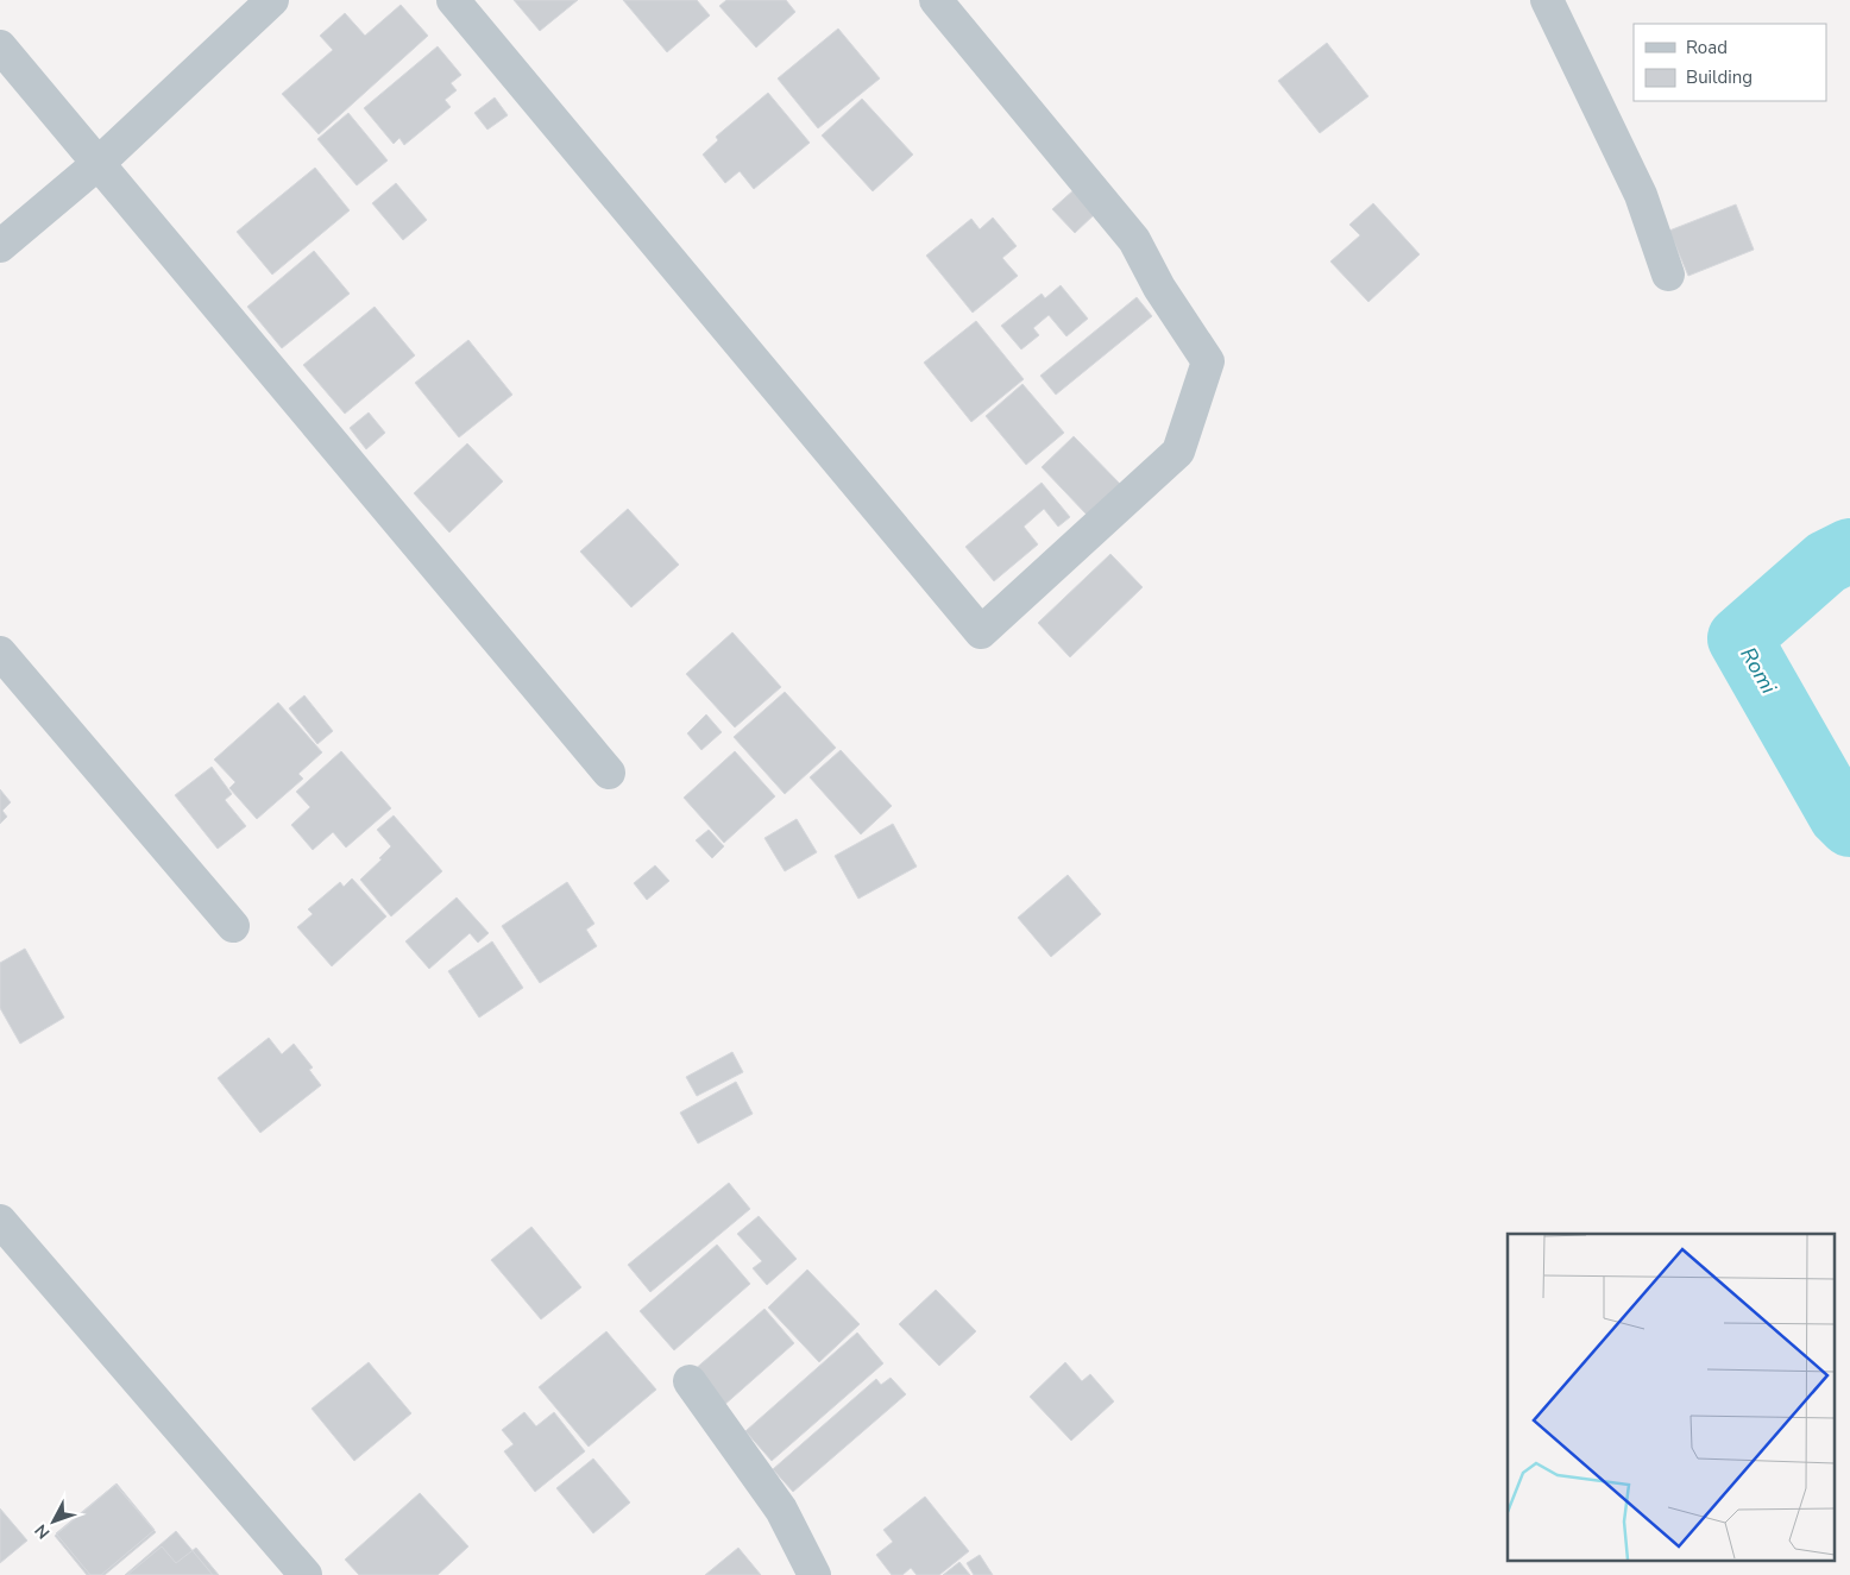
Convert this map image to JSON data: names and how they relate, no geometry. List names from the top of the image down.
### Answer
{
  "water": ["Romi"],
  "legend": ["Road", "Building"],
  "north": "bottom left"
}
